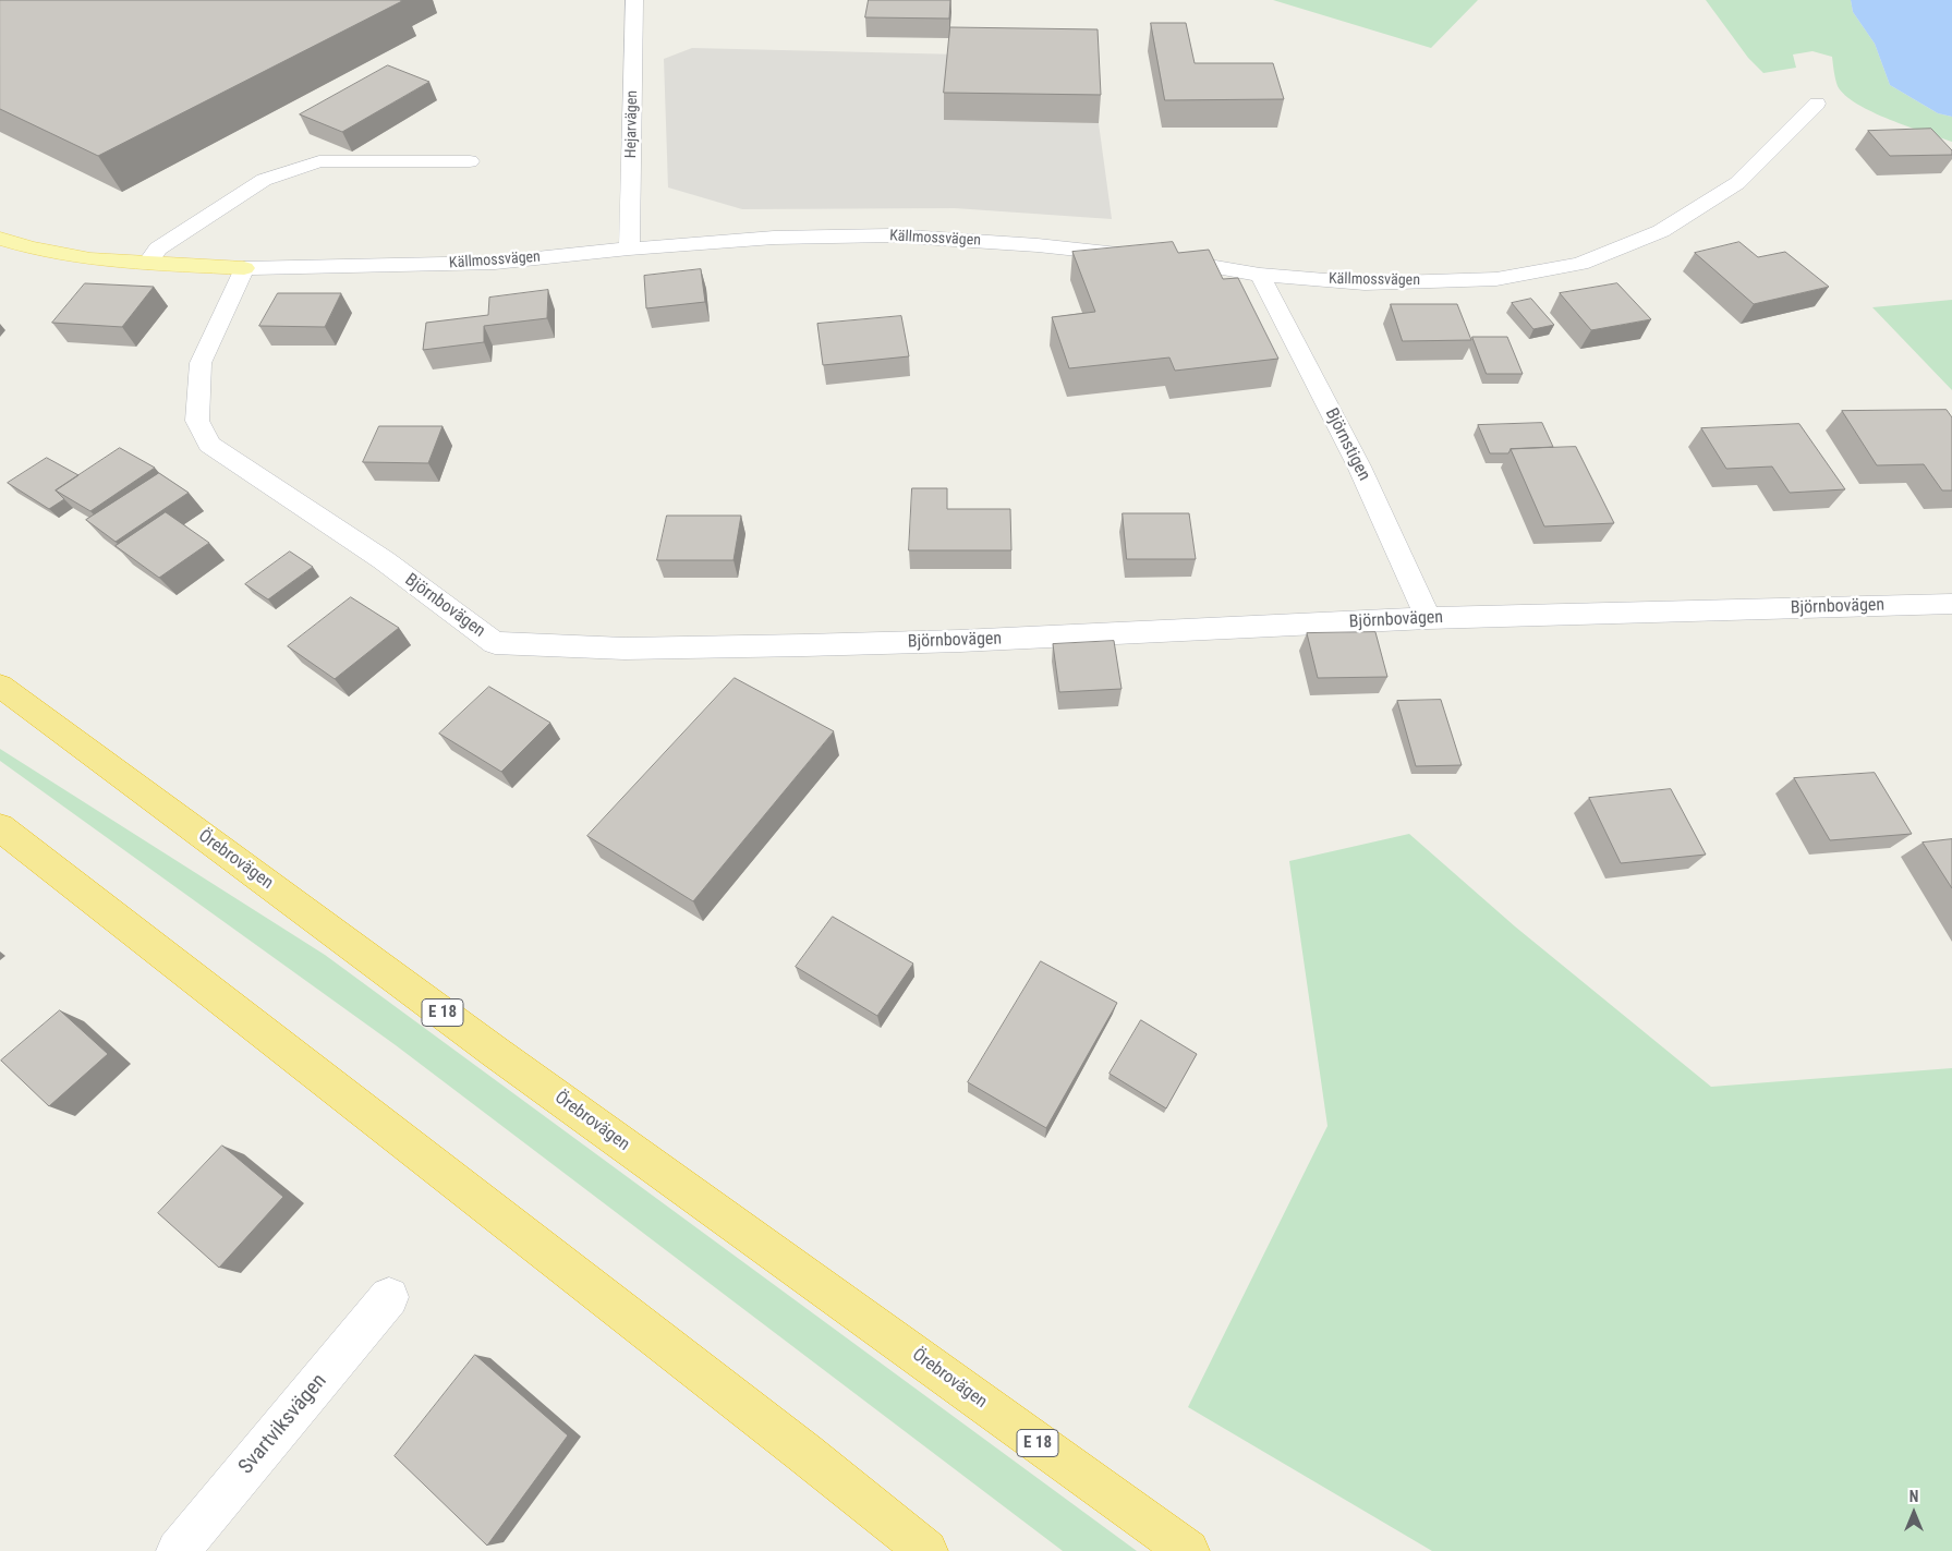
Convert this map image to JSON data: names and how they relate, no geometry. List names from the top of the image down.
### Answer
{
  "streets": {
    "highway": ["Örebrovägen", "E 18"],
    "main road": ["Källmossvägen"],
    "street": [
      "Hejarvägen",
      "Björnstigen",
      "Björnbovägen",
      "Svartviksvägen"
    ]
  },
  "crossings": [
    ["Hejarvägen", "Källmossvägen"],
    ["Källmossvägen", "Björnstigen"],
    ["Källmossvägen", "Björnbovägen"],
    ["Björnstigen", "Björnbovägen"]
  ],
  "north": "top"
}
